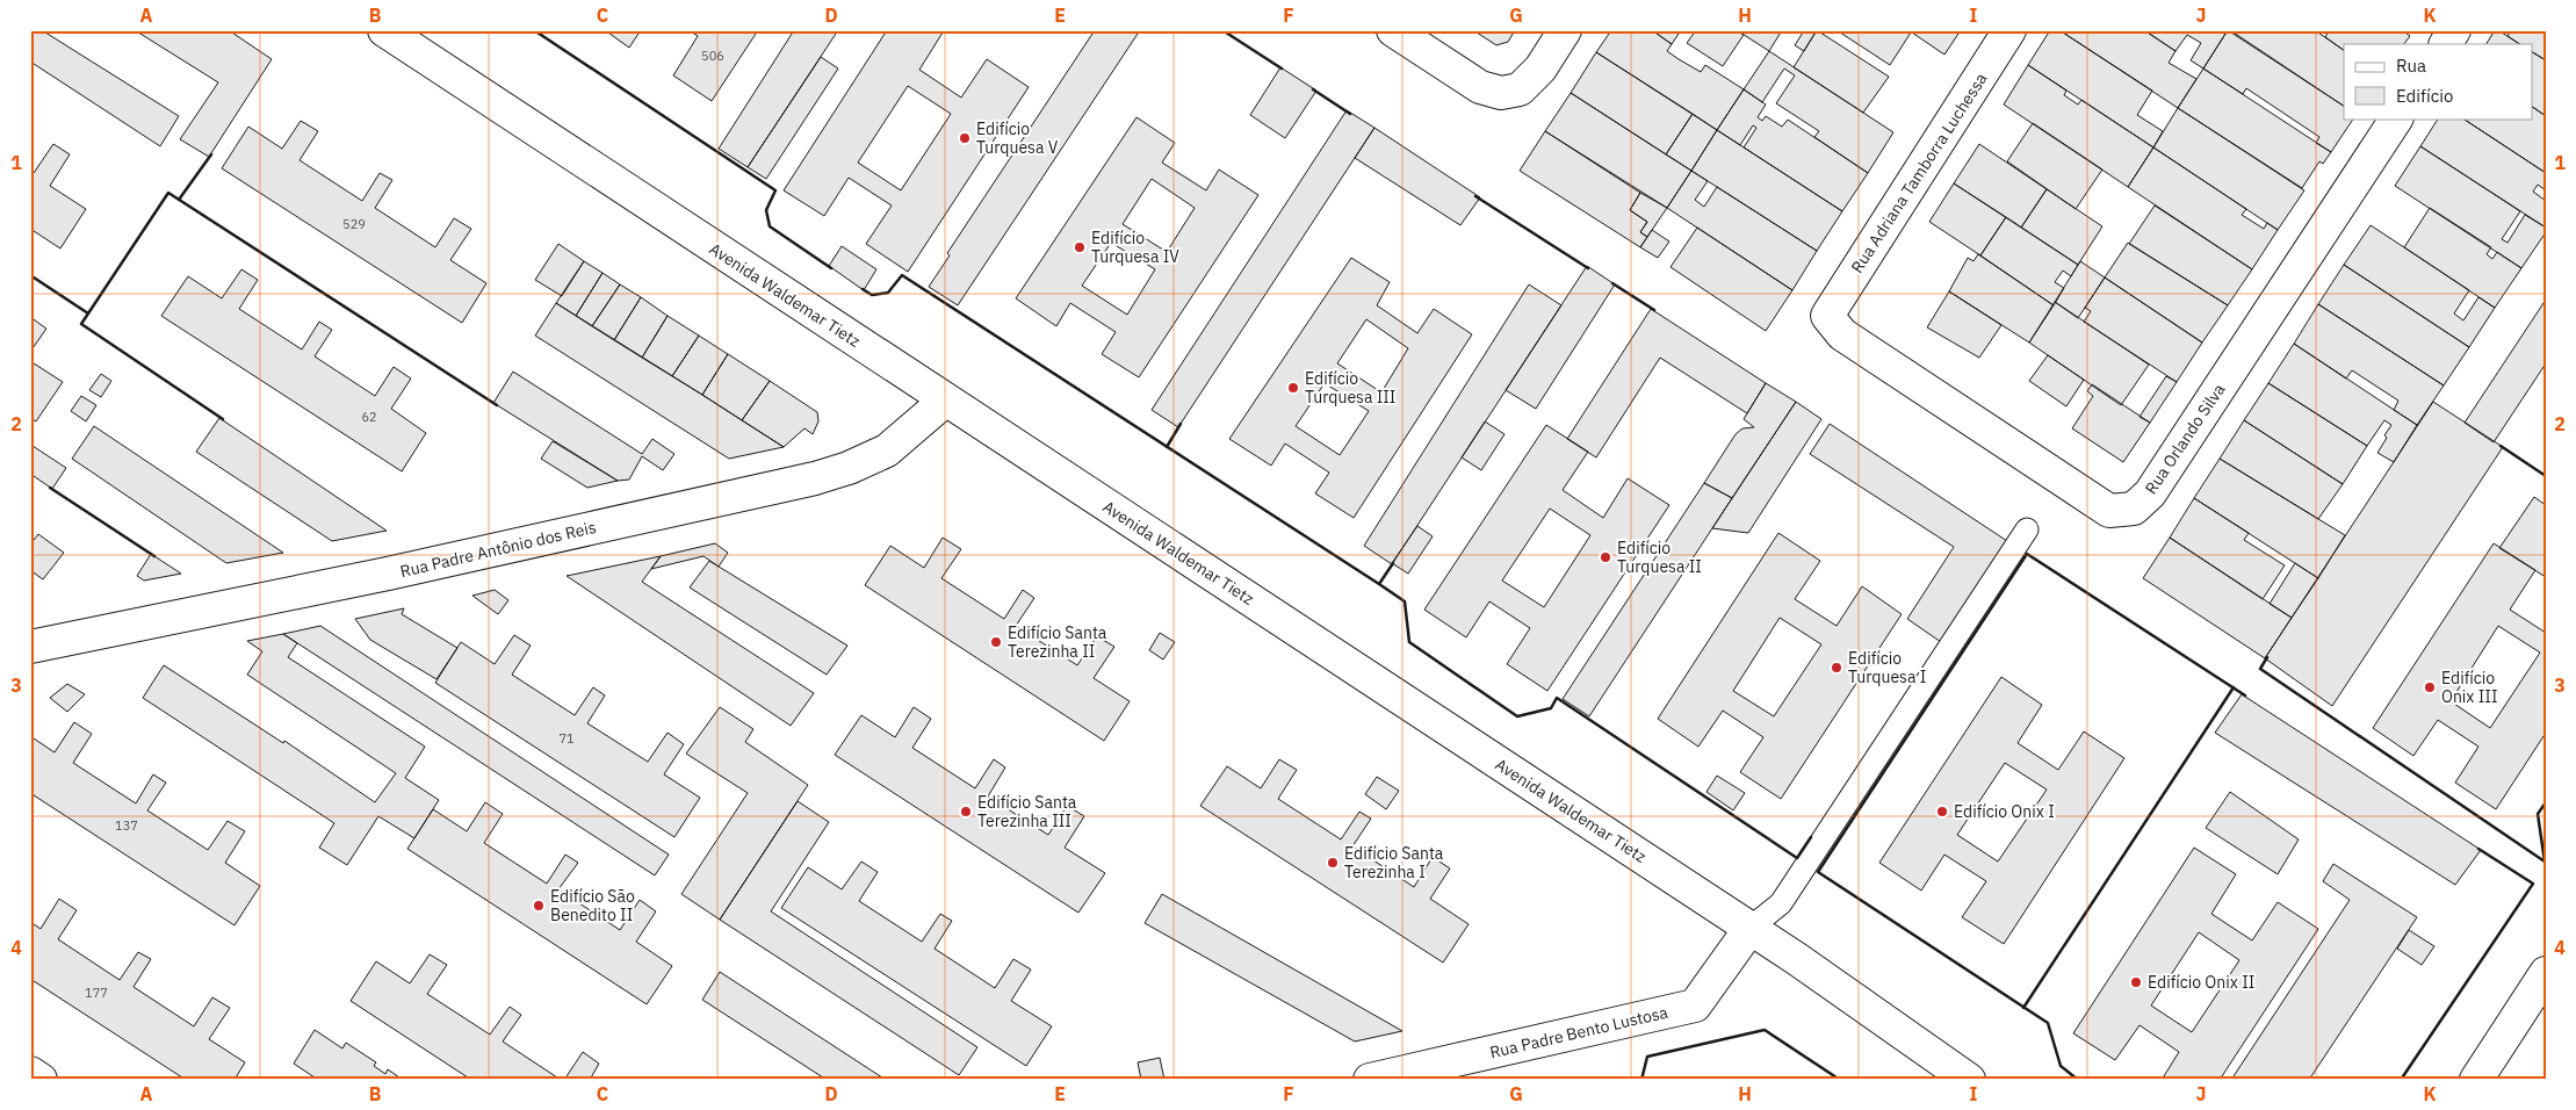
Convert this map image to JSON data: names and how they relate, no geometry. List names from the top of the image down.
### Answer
{
  "streets": {
    "street": [
      "Rua Adriana Tamborra Luchessa",
      "Avenida Waldemar Tietz",
      "Rua Orlando Silva",
      "Rua Padre Antônio dos Reis",
      "Rua Padre Bento Lustosa"
    ]
  },
  "crossings": [
    ["Rua Adriana Tamborra Luchessa", "Rua Orlando Silva"],
    ["Avenida Waldemar Tietz", "Rua Padre Antônio dos Reis"],
    ["Avenida Waldemar Tietz", "Rua Padre Bento Lustosa"]
  ],
  "places": [
    "Edifício Turquesa V",
    "Edifício Turquesa IV",
    "Edifício Turquesa III",
    "Edifício Turquesa II",
    "Edifício Santa Terezinha II",
    "Edifício Turquesa I",
    "Edifício Onix III",
    "Edifício Santa Terezinha III",
    "Edifício Onix I",
    "Edifício Santa Terezinha I",
    "Edifício São Benedito II",
    "Edifício Onix II"
  ],
  "house_numbers": [
    "506",
    "529",
    "62",
    "71",
    "137",
    "177"
  ],
  "legend": ["Rua", "Edifício"],
  "grid": {
    "columns": [
      "A",
      "B",
      "C",
      "D",
      "E",
      "F",
      "G",
      "H",
      "I",
      "J",
      "K"
    ],
    "rows": [
      "1",
      "2",
      "3",
      "4"
    ]
  }
}
